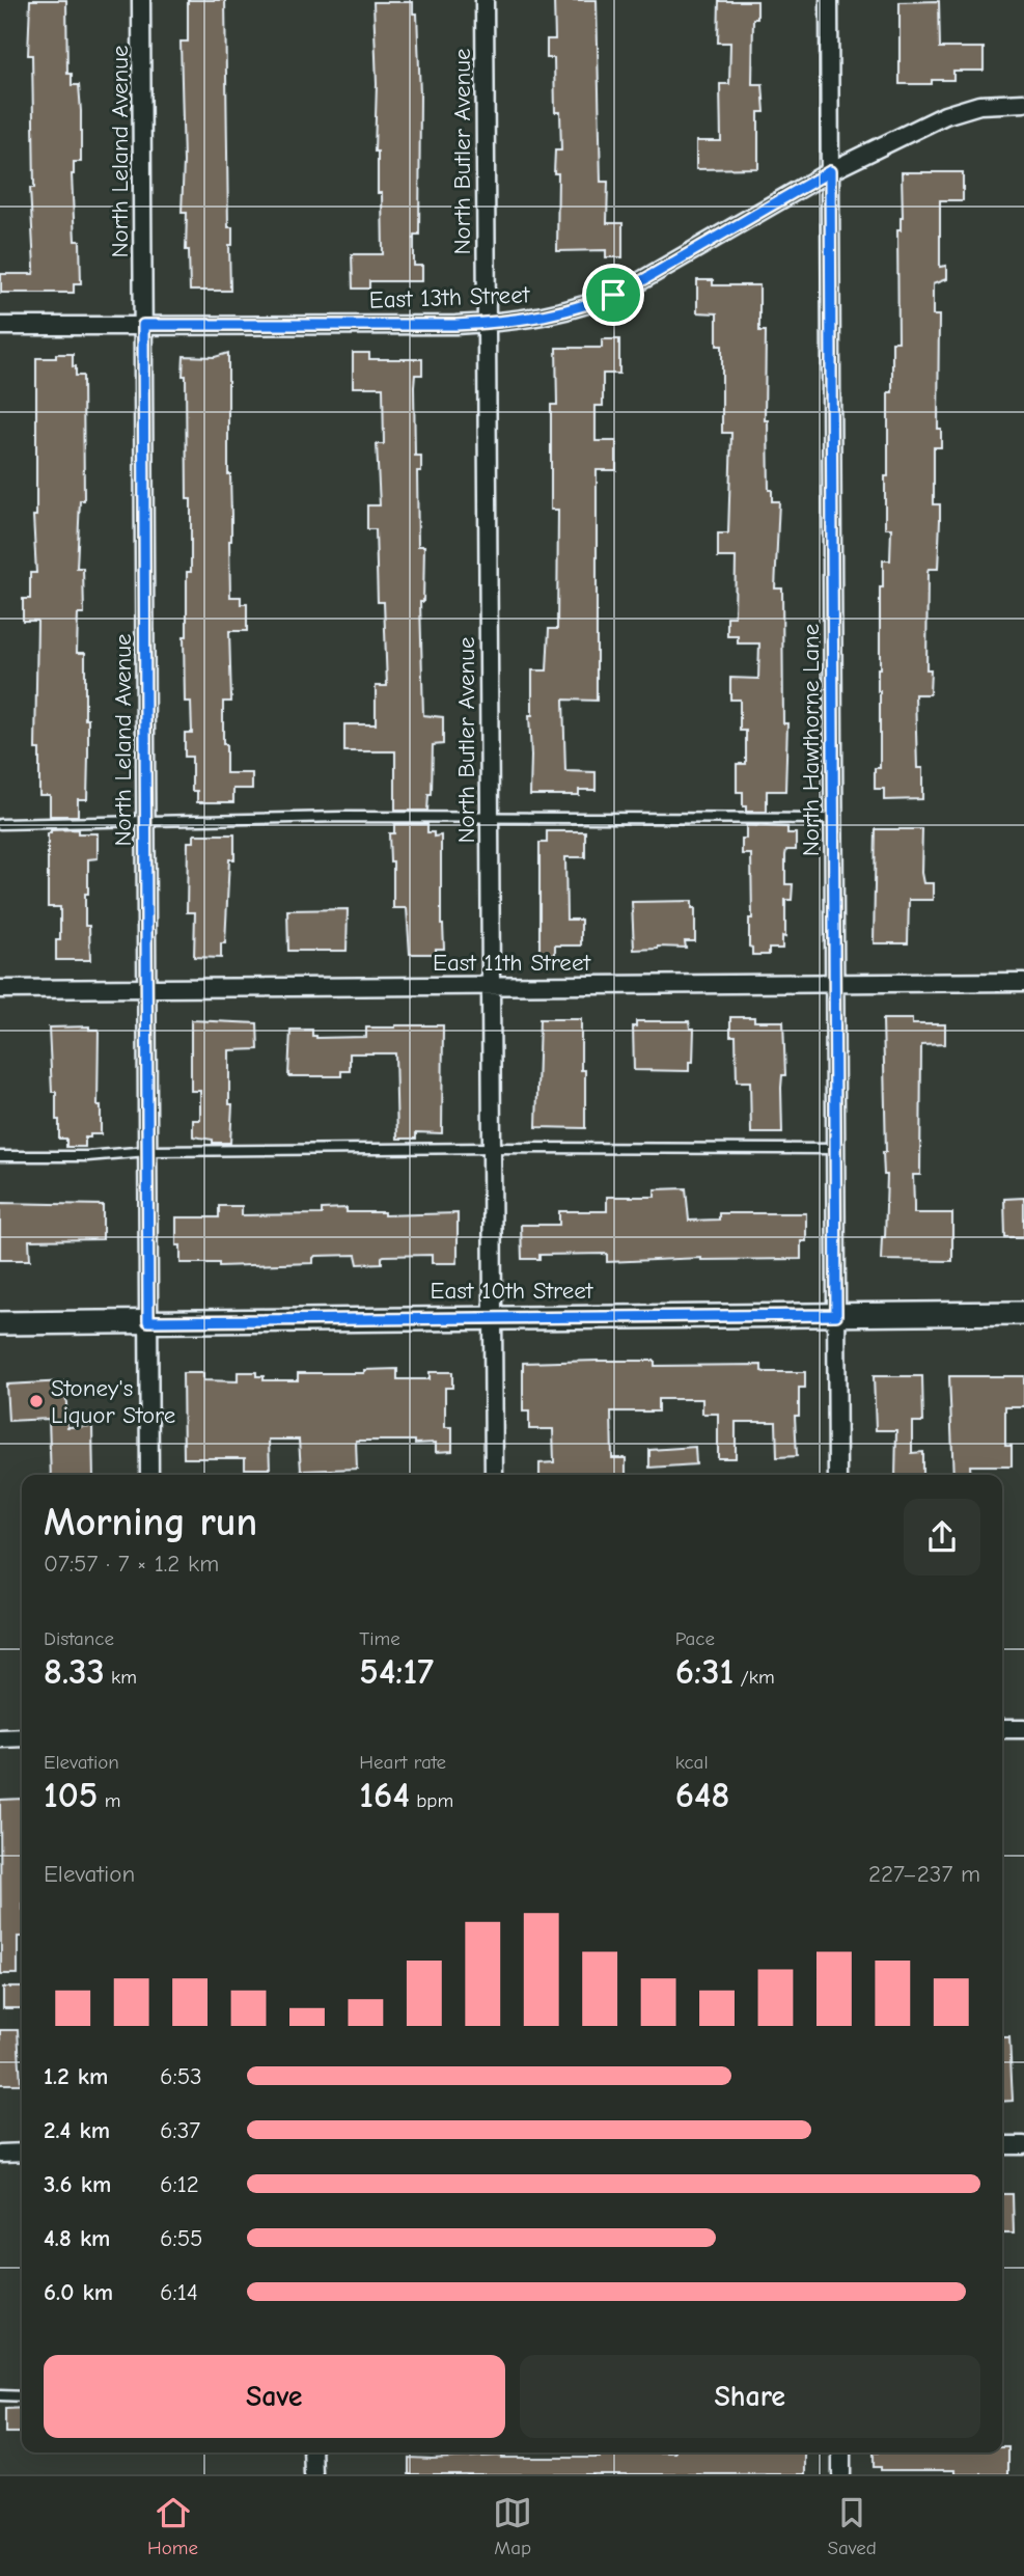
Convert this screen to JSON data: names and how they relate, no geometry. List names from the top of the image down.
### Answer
{
  "streets": {
    "main road": ["East 10th Street"],
    "street": [
      "North Leland Avenue",
      "North Butler Avenue",
      "East 13th Street",
      "North Hawthorne Lane",
      "East 11th Street"
    ]
  },
  "crossings": [
    ["North Leland Avenue", "East 13th Street"],
    ["North Leland Avenue", "East 11th Street"],
    ["North Leland Avenue", "East 10th Street"],
    ["North Butler Avenue", "East 13th Street"],
    ["North Butler Avenue", "East 11th Street"],
    ["North Butler Avenue", "East 10th Street"],
    ["East 13th Street", "North Hawthorne Lane"],
    ["North Hawthorne Lane", "East 11th Street"],
    ["North Hawthorne Lane", "East 10th Street"]
  ],
  "places": ["Stoney's Liquor Store"],
  "page": {
    "heading": ["Morning run", "07:57 · 7 × 1.2 km"],
    "stats": [
      ["Distance", "8.33 km"],
      ["Time", "54:17"],
      ["Pace", "6:31 /km"],
      ["Elevation", "105 m"],
      ["Heart rate", "164 bpm"],
      ["kcal", "648"]
    ],
    "chart": ["Elevation", "227–237 m"],
    "list": [
      {
        "name": "1.2 km",
        "note": "6:53"
      },
      {
        "name": "2.4 km",
        "note": "6:37"
      },
      {
        "name": "3.6 km",
        "note": "6:12"
      },
      {
        "name": "4.8 km",
        "note": "6:55"
      },
      {
        "name": "6.0 km",
        "note": "6:14"
      }
    ],
    "buttons": ["Save", "Share"],
    "tabs": ["Home", "Map", "Saved"]
  }
}
